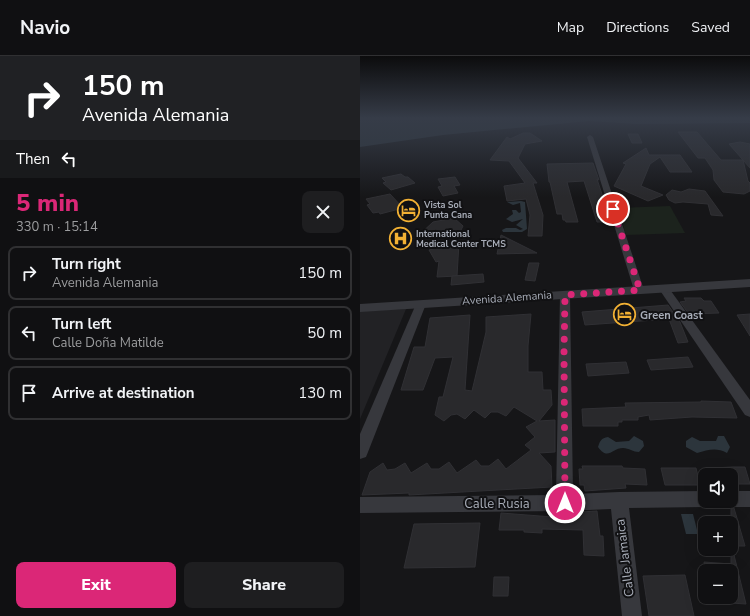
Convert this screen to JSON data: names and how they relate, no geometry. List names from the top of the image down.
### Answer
{
  "streets": {
    "street": ["Avenida Alemania", "Calle Rusia", "Calle Jamaica"]
  },
  "crossings": [
    ["Calle Rusia", "Calle Jamaica"]
  ],
  "places": {
    "hotel": ["Vista Sol Punta Cana", "Green Coast"],
    "hospital": ["International Medical Center TCMS"]
  },
  "page": {
    "header": "Navio",
    "nav": ["Map", "Directions", "Saved"],
    "turn": ["150 m", "Avenida Alemania"],
    "then": "Then",
    "heading": ["5 min", "330 m · 15:14"],
    "list": [
      {
        "name": "Turn right",
        "note": "Avenida Alemania",
        "value": "150 m"
      },
      {
        "name": "Turn left",
        "note": "Calle Doña Matilde",
        "value": "50 m"
      },
      {
        "name": "Arrive at destination",
        "value": "130 m"
      }
    ],
    "map_buttons": ["+", "−"],
    "buttons": ["Exit", "Share"]
  }
}
